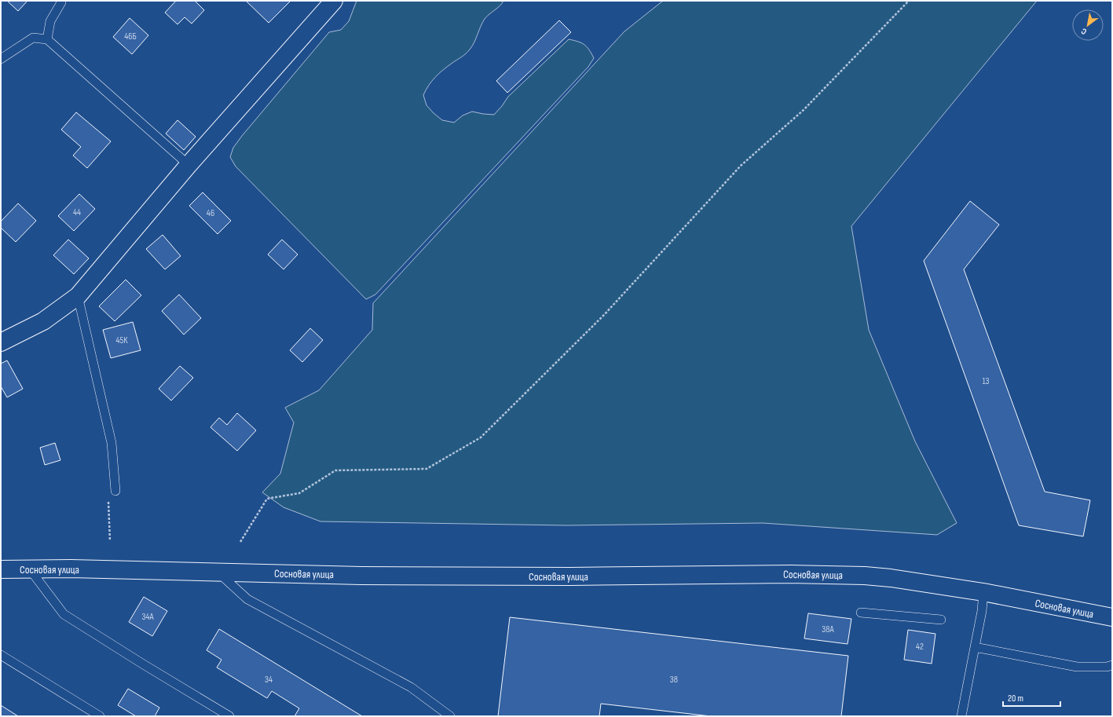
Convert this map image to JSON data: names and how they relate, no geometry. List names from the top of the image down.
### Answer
{
  "streets": {
    "street": ["Сосновая улица"]
  },
  "house_numbers": [
    "46Б",
    "44",
    "46",
    "45К",
    "13",
    "34А",
    "38А",
    "42",
    "34",
    "38"
  ],
  "scale_bar": "20 m",
  "north": "bottom left"
}
